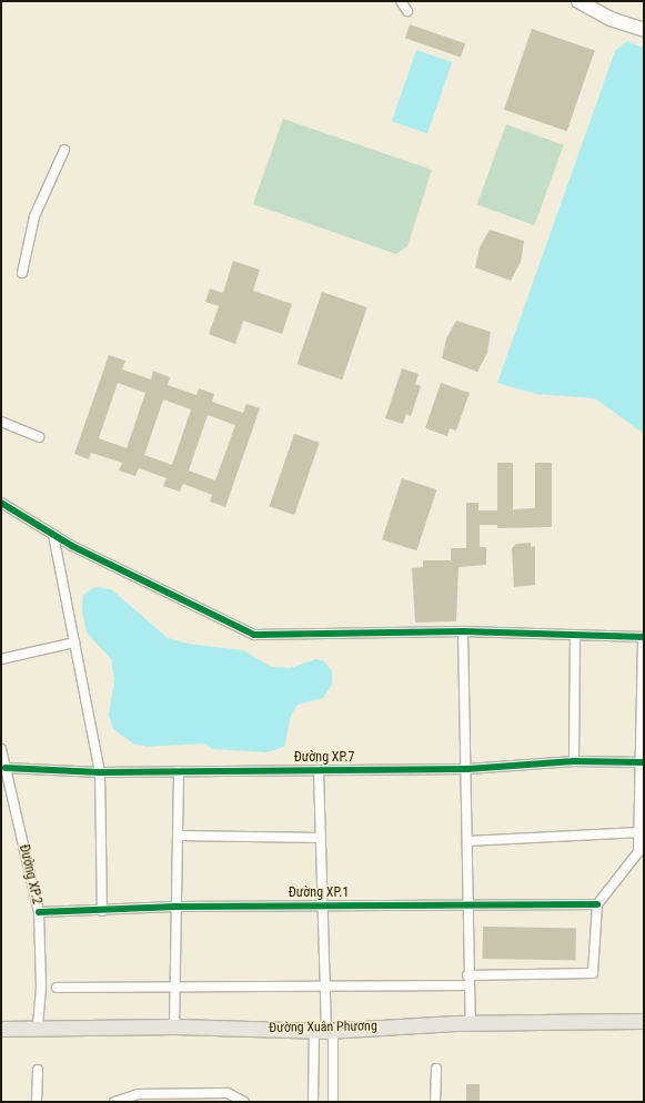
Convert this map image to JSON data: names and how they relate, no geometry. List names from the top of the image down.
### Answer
{
  "streets": {
    "main road": ["Đường Xuân Phương"],
    "street": ["Đường XP.7", "Đường XP.2", "Đường XP.1"]
  },
  "crossings": [
    ["Đường XP.7", "Đường XP.2"],
    ["Đường XP.2", "Đường XP.1"],
    ["Đường XP.2", "Đường Xuân Phương"]
  ]
}
